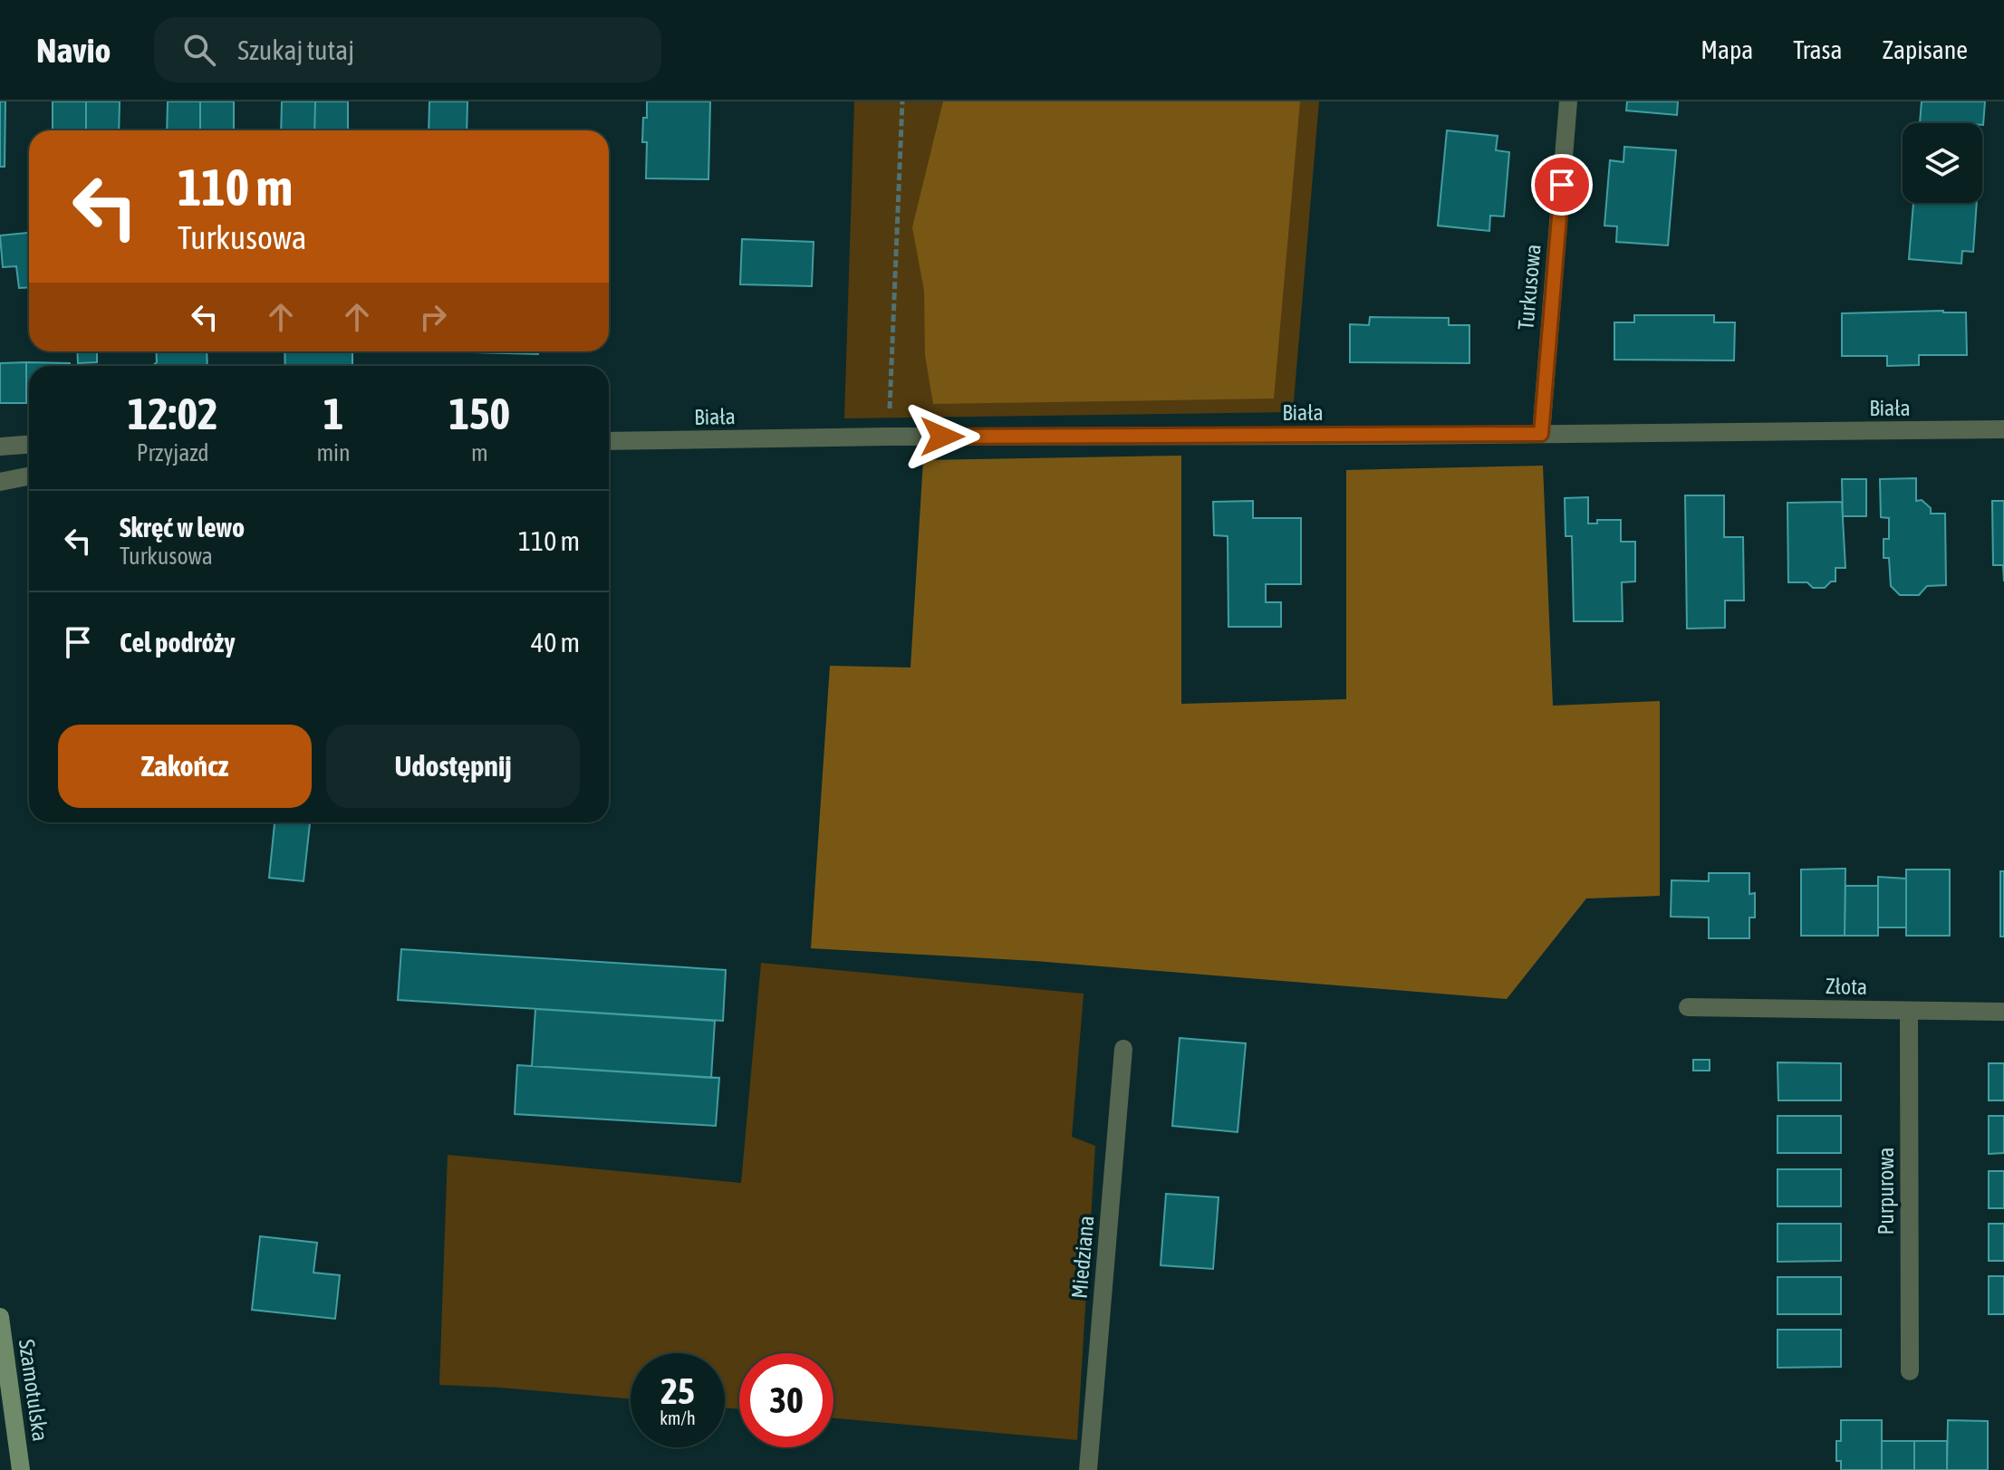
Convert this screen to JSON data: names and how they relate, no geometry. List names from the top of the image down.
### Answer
{
  "streets": {
    "street": [
      "Turkusowa",
      "Biała",
      "Złota",
      "Purpurowa",
      "Miedziana",
      "Szamotulska"
    ]
  },
  "crossings": [
    ["Turkusowa", "Biała"],
    ["Złota", "Purpurowa"]
  ],
  "page": {
    "header": "Navio",
    "search": "Szukaj tutaj",
    "nav": ["Mapa", "Trasa", "Zapisane"],
    "turn": ["110 m", "Turkusowa"],
    "eta": [
      "12:02",
      "Przyjazd",
      "1",
      "min",
      "150",
      "m"
    ],
    "list": [
      {
        "name": "Skręć w lewo",
        "note": "Turkusowa",
        "value": "110 m"
      },
      {
        "name": "Cel podróży",
        "value": "40 m"
      }
    ],
    "buttons": ["Zakończ", "Udostępnij"],
    "speed": "25 km/h",
    "limit": "30"
  }
}
